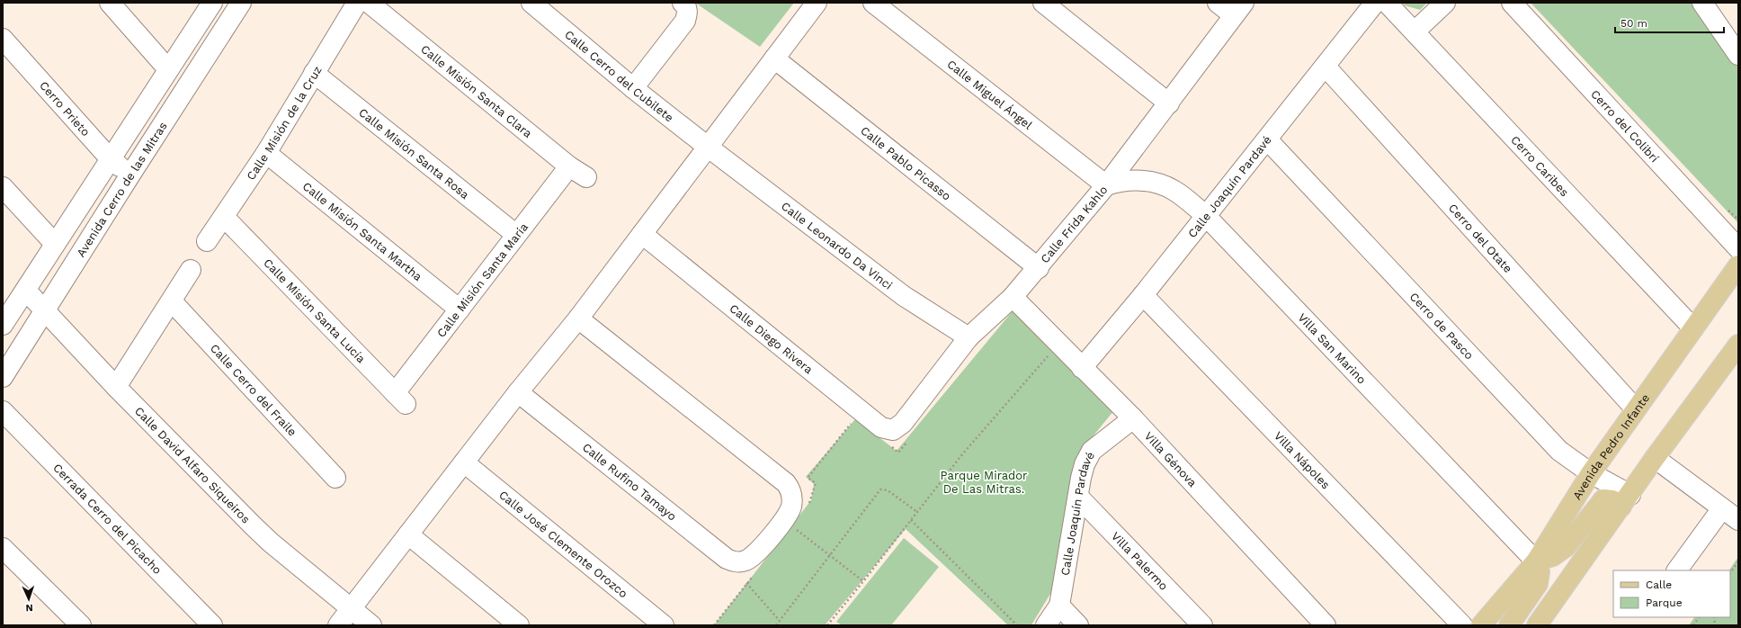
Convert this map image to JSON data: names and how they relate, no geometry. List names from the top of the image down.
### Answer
{
  "streets": {
    "main road": ["Avenida Pedro Infante"],
    "street": [
      "Calle Cerro del Cubilete",
      "Calle Misión Santa Clara",
      "Calle Miguel Ángel",
      "Cerro Prieto",
      "Calle Misión de la Cruz",
      "Cerro del Colibrí",
      "Calle Misión Santa Rosa",
      "Calle Pablo Picasso",
      "Cerro Caribes",
      "Calle Joaquín Pardavé",
      "Avenida Cerro de las Mitras",
      "Calle Frida Kahlo",
      "Calle Misión Santa Martha",
      "Cerro del Otate",
      "Calle Leonardo Da Vinci",
      "Calle Misión Santa María",
      "Calle Misión Santa Lucía",
      "Cerro de Pasco",
      "Calle Diego Rivera",
      "Villa San Marino",
      "Calle Cerro del Fraile",
      "Villa Génova",
      "Villa Nápoles",
      "Calle David Alfaro Siqueiros",
      "Calle Rufino Tamayo",
      "Cerrada Cerro del Picacho",
      "Calle José Clemente Orozco",
      "Villa Palermo"
    ]
  },
  "crossings": [
    ["Calle Cerro del Cubilete", "Calle Leonardo Da Vinci"],
    ["Calle Misión Santa Clara", "Calle Misión Santa María"],
    ["Calle Miguel Ángel", "Calle Frida Kahlo"],
    ["Calle Miguel Ángel", "Villa San Marino"],
    ["Cerro Prieto", "Avenida Cerro de las Mitras"],
    ["Calle Misión de la Cruz", "Calle Misión Santa Rosa"],
    ["Calle Misión de la Cruz", "Calle Misión Santa Martha"],
    ["Calle Misión de la Cruz", "Calle Misión Santa Lucía"],
    ["Calle Misión Santa Rosa", "Calle Misión Santa María"],
    ["Calle Pablo Picasso", "Calle Frida Kahlo"],
    ["Cerro Caribes", "Avenida Pedro Infante"],
    ["Calle Joaquín Pardavé", "Cerro del Otate"],
    ["Calle Joaquín Pardavé", "Cerro de Pasco"],
    ["Calle Joaquín Pardavé", "Villa San Marino"],
    ["Calle Joaquín Pardavé", "Villa Génova"],
    ["Calle Joaquín Pardavé", "Villa Nápoles"],
    ["Calle Joaquín Pardavé", "Villa Palermo"],
    ["Avenida Cerro de las Mitras", "Calle David Alfaro Siqueiros"],
    ["Calle Frida Kahlo", "Calle Leonardo Da Vinci"],
    ["Calle Frida Kahlo", "Calle Diego Rivera"],
    ["Calle Frida Kahlo", "Villa San Marino"],
    ["Calle Frida Kahlo", "Villa Génova"],
    ["Calle Misión Santa Martha", "Calle Misión Santa María"],
    ["Cerro del Otate", "Avenida Pedro Infante"],
    ["Calle Misión Santa María", "Calle Misión Santa Lucía"],
    ["Cerro de Pasco", "Avenida Pedro Infante"],
    ["Villa San Marino", "Avenida Pedro Infante"]
  ],
  "parks": ["Parque Mirador De Las Mitras."],
  "legend": ["Calle", "Parque"],
  "scale_bar": "50 m",
  "north": "bottom"
}
